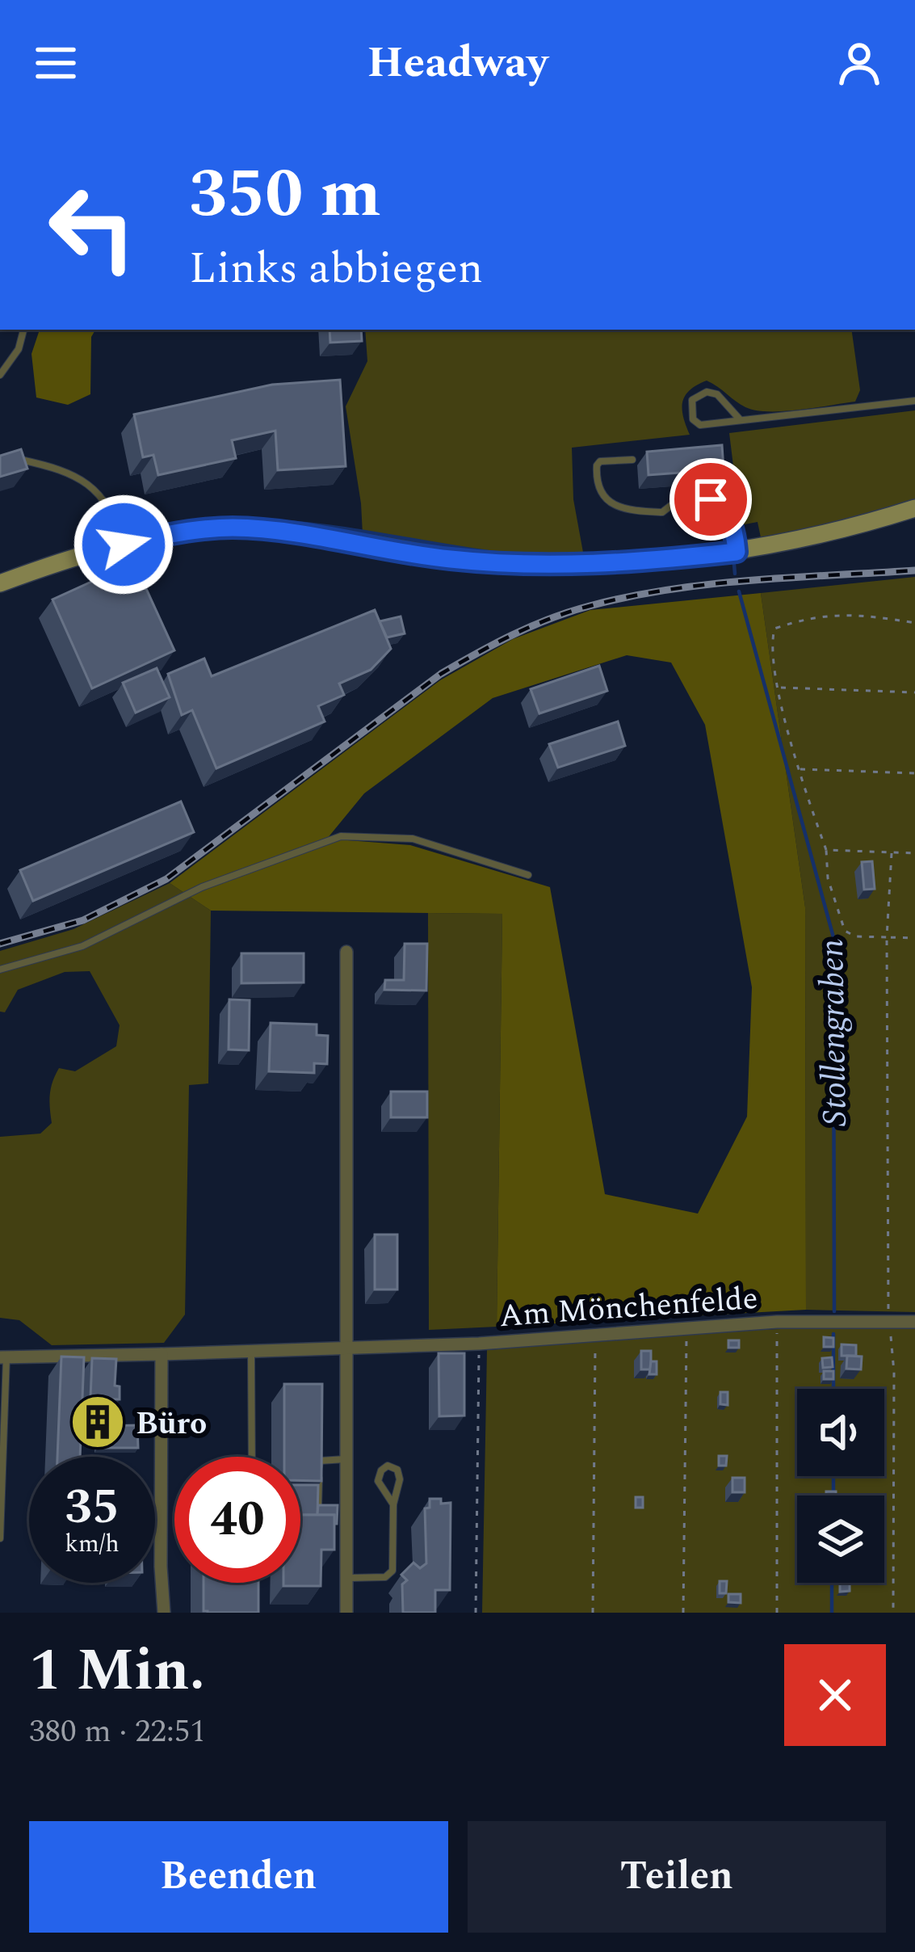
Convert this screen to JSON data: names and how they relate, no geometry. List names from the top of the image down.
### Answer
{
  "streets": {
    "street": ["Am Mönchenfelde"]
  },
  "water": ["Stollengraben"],
  "places": {
    "building": ["Büro"]
  },
  "page": {
    "header": "Headway",
    "turn": ["350 m", "Links abbiegen"],
    "speed": "35 km/h",
    "limit": "40",
    "heading": ["1 Min.", "380 m · 22:51"],
    "buttons": ["Beenden", "Teilen"]
  }
}
